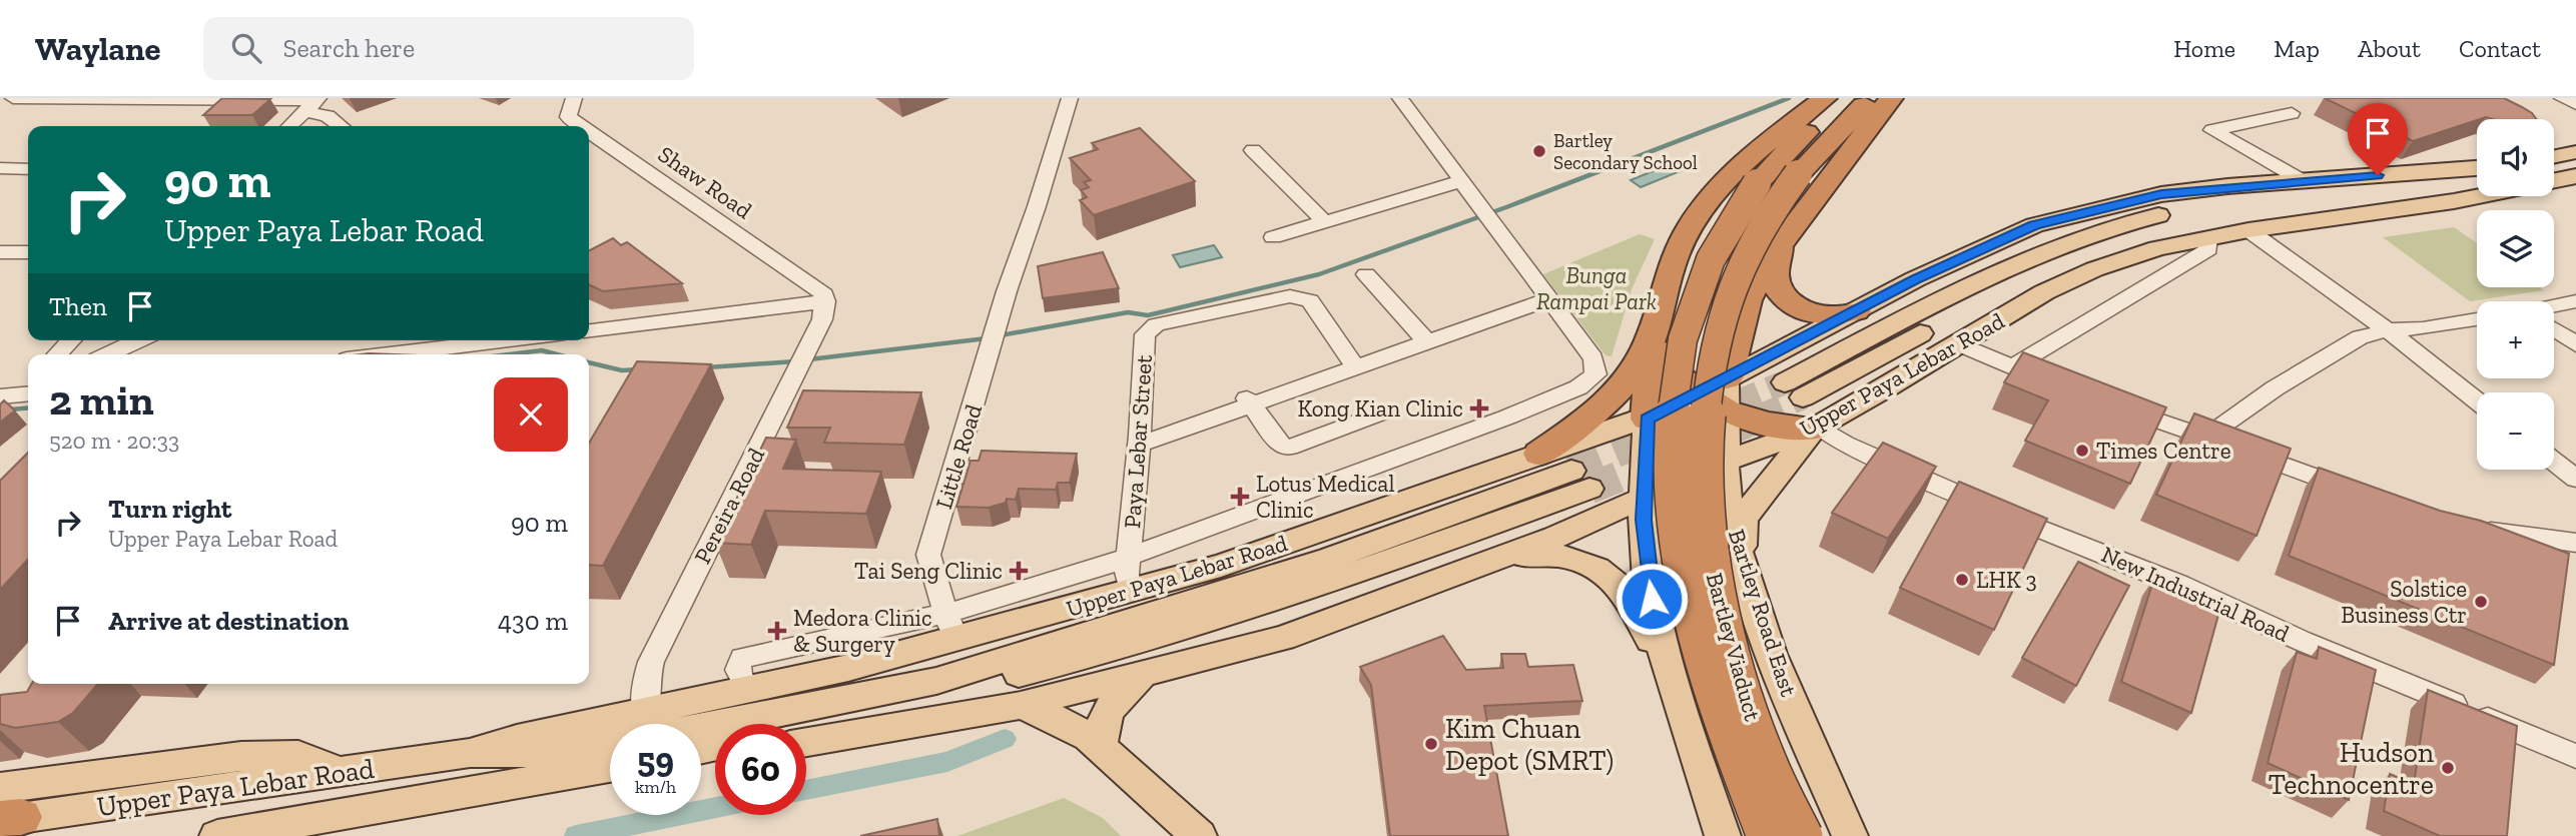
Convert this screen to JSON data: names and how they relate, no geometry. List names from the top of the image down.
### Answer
{
  "streets": {
    "highway": ["Bartley Viaduct"],
    "main road": ["Upper Paya Lebar Road", "Bartley Road East"],
    "street": [
      "Shaw Road",
      "Paya Lebar Street",
      "Little Road",
      "Pereira Road",
      "New Industrial Road"
    ]
  },
  "crossings": [
    ["Shaw Road", "Pereira Road"],
    ["Upper Paya Lebar Road", "Paya Lebar Street"],
    ["Upper Paya Lebar Road", "Little Road"],
    ["Upper Paya Lebar Road", "New Industrial Road"],
    ["Upper Paya Lebar Road", "Bartley Road East"]
  ],
  "parks": ["Bunga Rampai Park"],
  "places": {
    "other": [
      "Bartley Secondary School",
      "Times Centre",
      "LHK 3",
      "Solstice Business Ctr",
      "Kim Chuan Depot (SMRT)",
      "Hudson Technocentre"
    ],
    "health": [
      "Kong Kian Clinic",
      "Lotus Medical Clinic",
      "Tai Seng Clinic",
      "Medora Clinic & Surgery"
    ]
  },
  "page": {
    "header": "Waylane",
    "search": "Search here",
    "nav": [
      "Home",
      "Map",
      "About",
      "Contact"
    ],
    "map_buttons": ["+", "−"],
    "turn": ["90 m", "Upper Paya Lebar Road"],
    "then": "Then",
    "heading": ["2 min", "520 m · 20:33"],
    "list": [
      {
        "name": "Turn right",
        "note": "Upper Paya Lebar Road",
        "value": "90 m"
      },
      {
        "name": "Arrive at destination",
        "value": "430 m"
      }
    ],
    "speed": "59 km/h",
    "limit": "60"
  }
}
